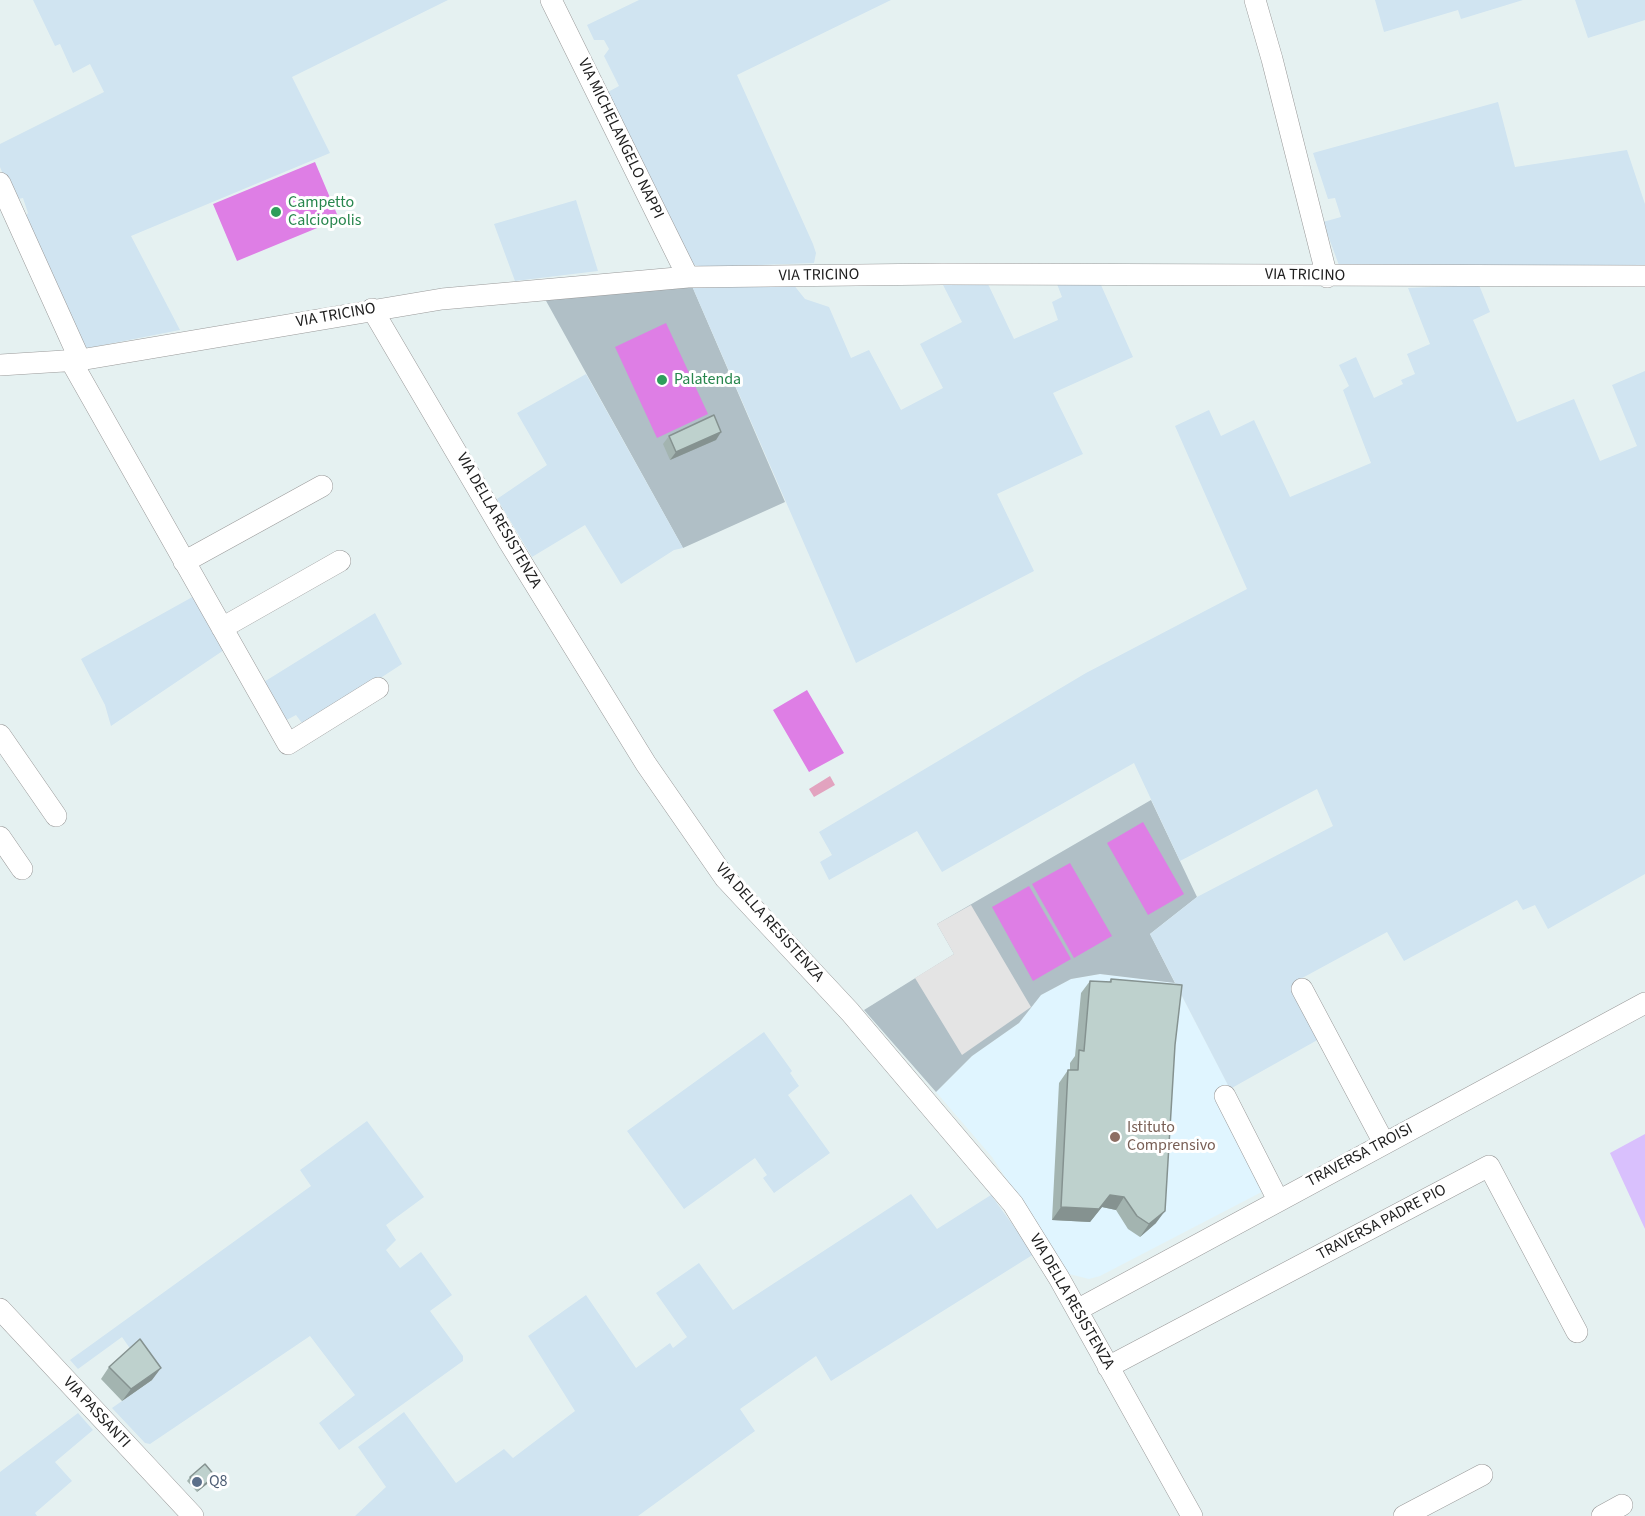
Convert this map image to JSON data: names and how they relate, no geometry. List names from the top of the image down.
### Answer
{
  "streets": {
    "street": [
      "VIA MICHELANGELO NAPPI",
      "VIA TRICINO",
      "VIA DELLA RESISTENZA",
      "TRAVERSA TROISI",
      "TRAVERSA PADRE PIO",
      "VIA PASSANTI"
    ]
  },
  "crossings": [
    ["VIA MICHELANGELO NAPPI", "VIA TRICINO"],
    ["VIA TRICINO", "VIA DELLA RESISTENZA"],
    ["VIA DELLA RESISTENZA", "TRAVERSA TROISI"],
    ["VIA DELLA RESISTENZA", "TRAVERSA PADRE PIO"]
  ],
  "places": [
    "Campetto Calciopolis",
    "Palatenda",
    "Istituto Comprensivo",
    "Q8"
  ]
}
